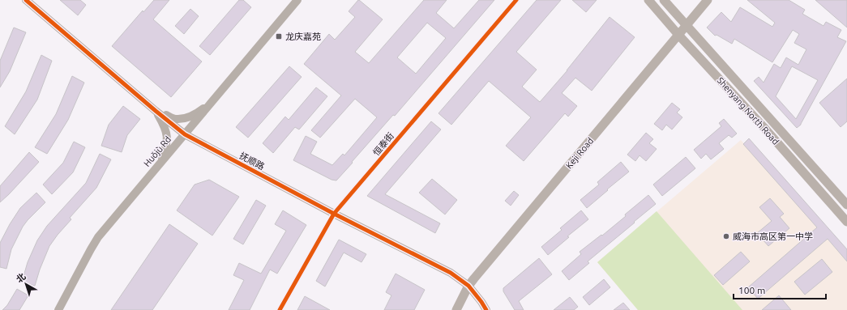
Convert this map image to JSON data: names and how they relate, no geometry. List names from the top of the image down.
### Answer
{
  "streets": {
    "main road": ["Shenyang North Road", "Keji Road"],
    "street": ["恒泰街", "Huǒjù Rd", "抚顺路"]
  },
  "crossings": [
    ["Shenyang North Road", "Keji Road"],
    ["恒泰街", "抚顺路"],
    ["Huǒjù Rd", "抚顺路"],
    ["Keji Road", "抚顺路"]
  ],
  "places": {
    "transit": ["龙庆嘉苑"],
    "other": ["威海市高区第一中学"]
  },
  "scale_bar": "100 m",
  "north": "top left"
}
